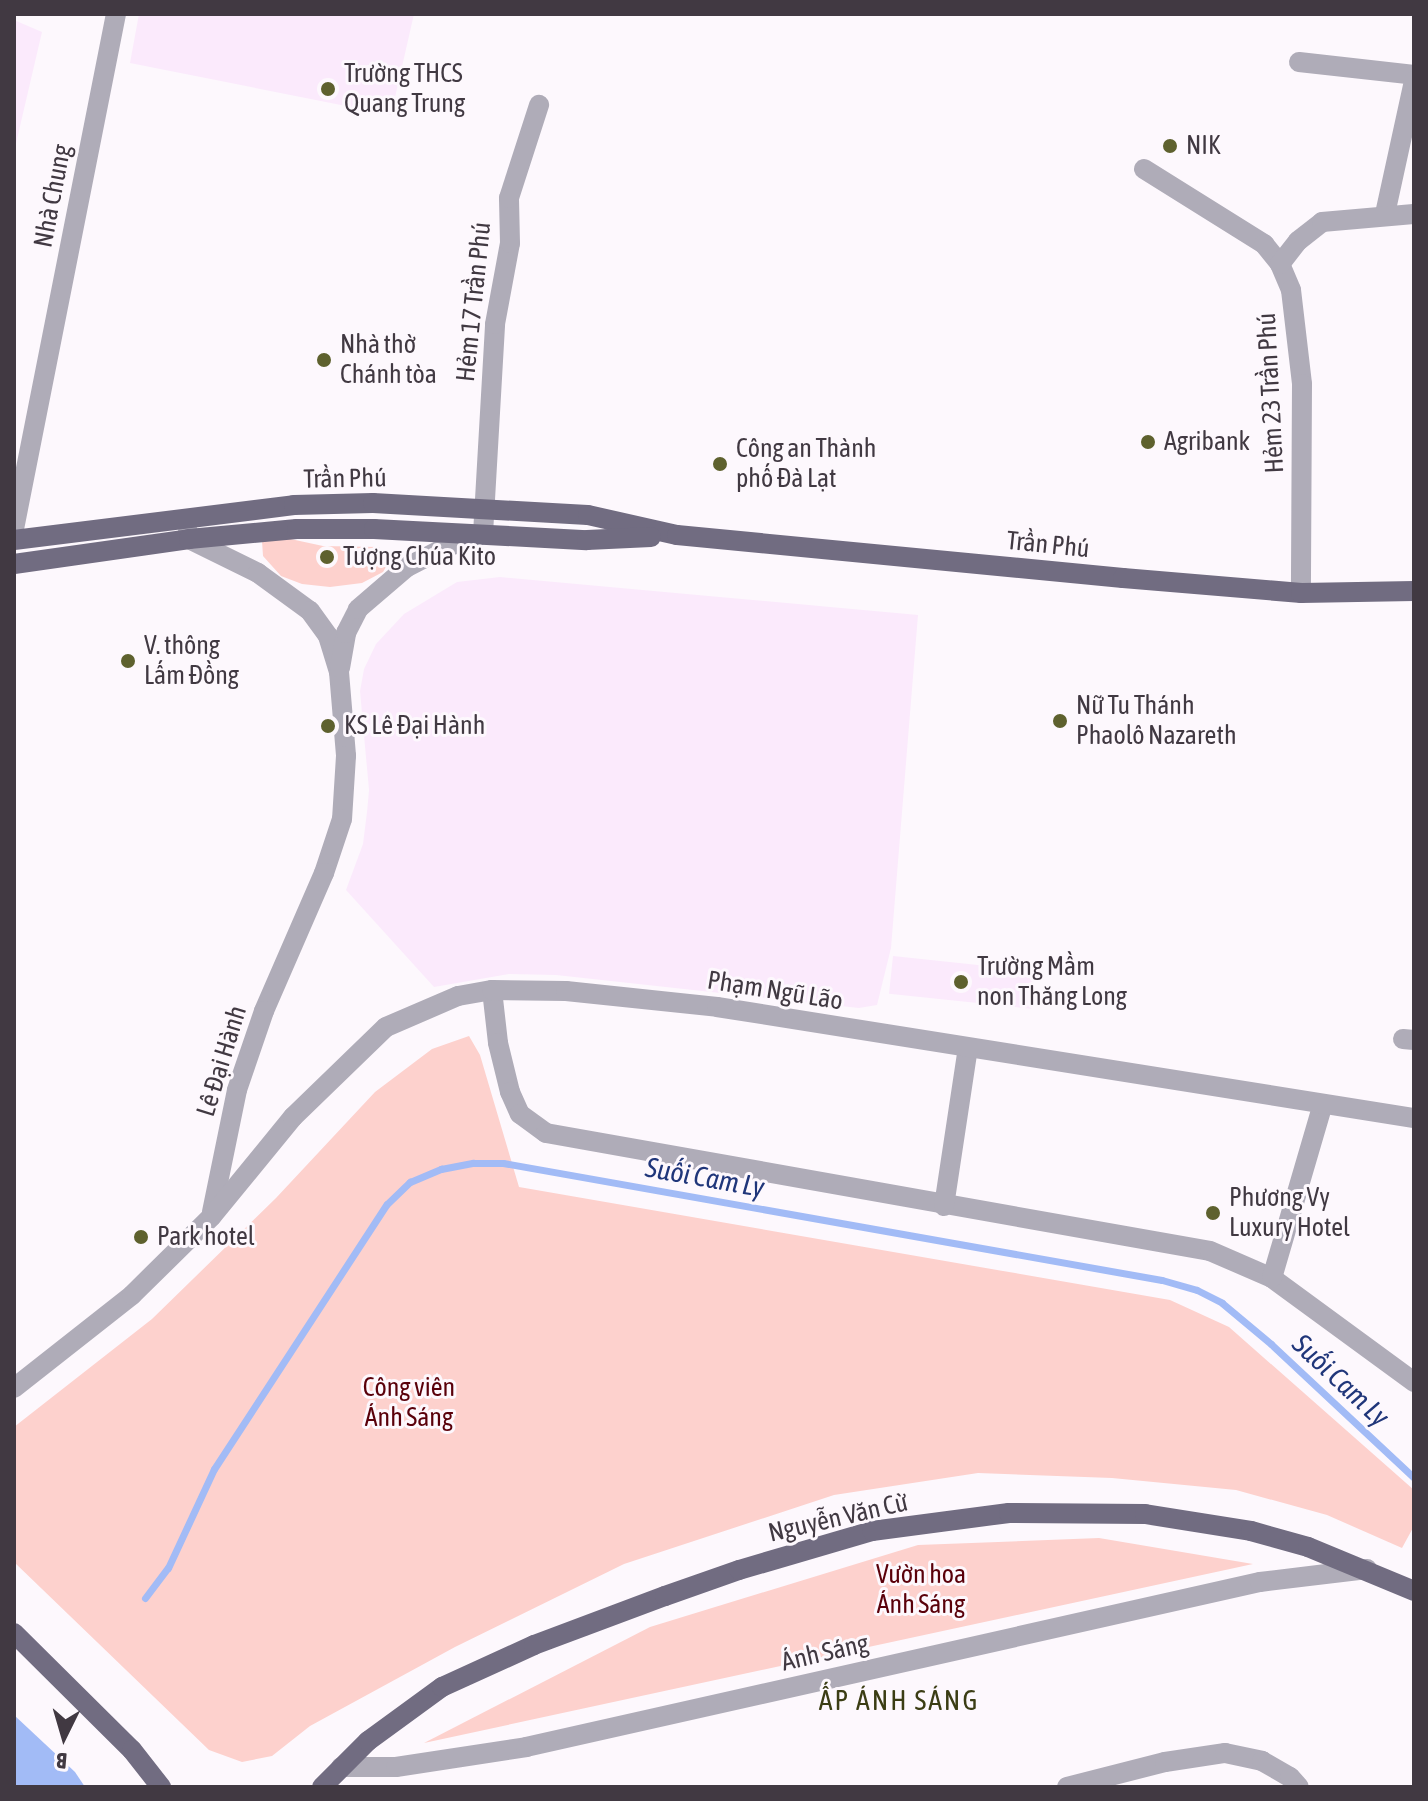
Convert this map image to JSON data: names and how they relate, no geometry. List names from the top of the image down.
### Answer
{
  "streets": {
    "main road": ["Trần Phú", "Nguyễn Văn Cừ"],
    "street": [
      "Nhà Chung",
      "Hẻm 17 Trần Phú",
      "Hẻm 23 Trần Phú",
      "Phạm Ngũ Lão",
      "Lê Đại Hành",
      "Ánh Sáng"
    ]
  },
  "crossings": [
    ["Hẻm 17 Trần Phú", "Trần Phú"],
    ["Hẻm 23 Trần Phú", "Trần Phú"],
    ["Trần Phú", "Lê Đại Hành"],
    ["Phạm Ngũ Lão", "Lê Đại Hành"],
    ["Nguyễn Văn Cừ", "Ánh Sáng"]
  ],
  "districts": ["ẤP ÁNH SÁNG"],
  "water": ["Suối Cam Ly"],
  "parks": ["Công viên Ánh Sáng", "Vườn hoa Ánh Sáng"],
  "places": [
    "Trường THCS Quang Trung",
    "NIK",
    "Nhà thờ Chánh tòa",
    "Agribank",
    "Công an Thành phố Đà Lạt",
    "Tượng Chúa Kito",
    "V. thông Lấm Đồng",
    "Nữ Tu Thánh Phaolô Nazareth",
    "KS Lê Đại Hành",
    "Trường Mầm non Thăng Long",
    "Phương Vy Luxury Hotel",
    "Park hotel"
  ],
  "north": "bottom"
}
